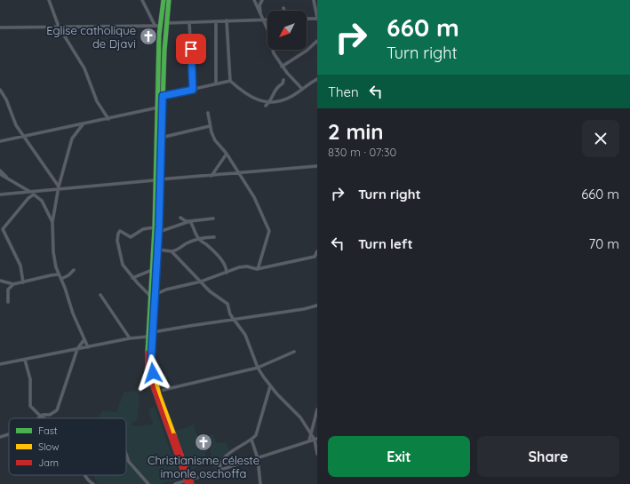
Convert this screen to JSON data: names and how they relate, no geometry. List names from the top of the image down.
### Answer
{
  "places": {
    "church": ["Eglise catholique de Djavi", "Christianisme céleste imonle oschoffa"]
  },
  "legend": ["Fast", "Slow", "Jam"],
  "north": "bottom left",
  "page": {
    "turn": ["660 m", "Turn right"],
    "then": "Then",
    "heading": ["2 min", "830 m · 07:30"],
    "list": [
      {
        "name": "Turn right",
        "value": "660 m"
      },
      {
        "name": "Turn left",
        "value": "70 m"
      }
    ],
    "buttons": ["Exit", "Share"]
  }
}
